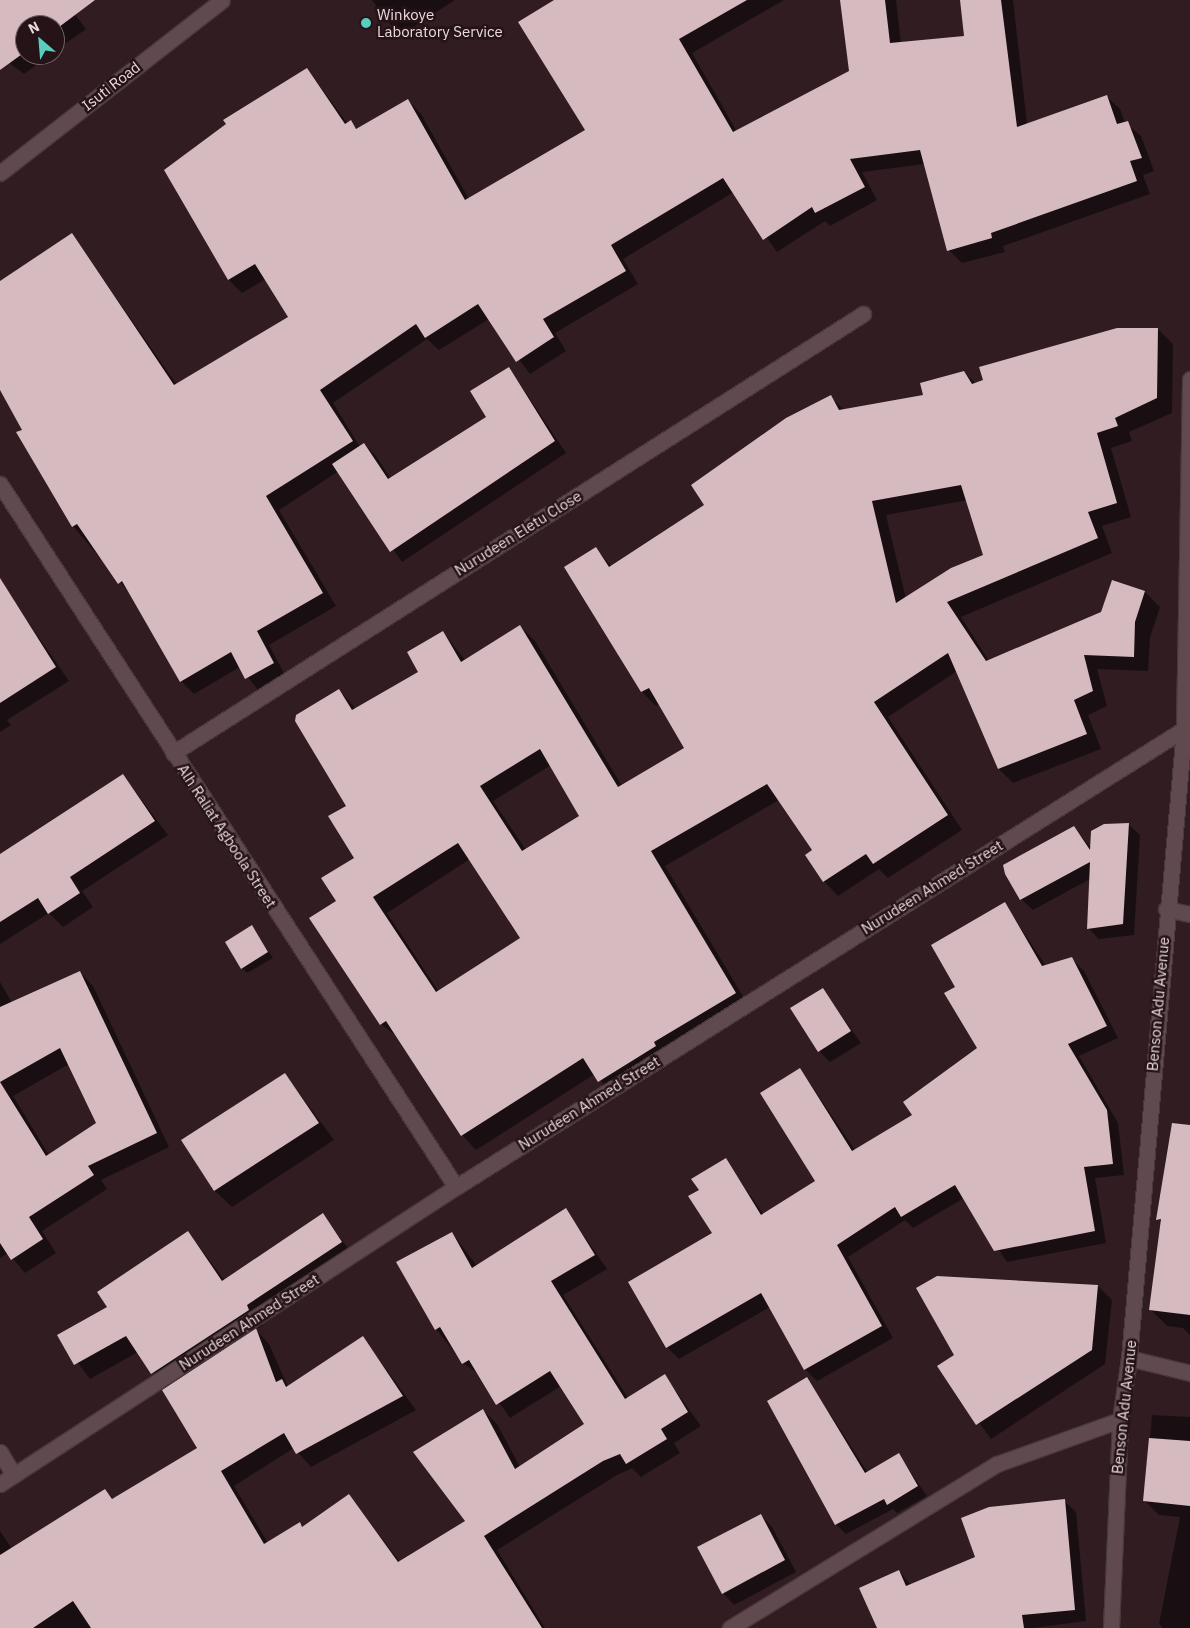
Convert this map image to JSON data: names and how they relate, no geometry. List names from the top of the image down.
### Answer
{
  "streets": {
    "street": [
      "Isuti Road",
      "Nurudeen Eletu Close",
      "Alh Raliat Agboola Street",
      "Nurudeen Ahmed Street",
      "Benson Adu Avenue"
    ]
  },
  "crossings": [
    ["Nurudeen Eletu Close", "Alh Raliat Agboola Street"],
    ["Alh Raliat Agboola Street", "Nurudeen Ahmed Street"],
    ["Nurudeen Ahmed Street", "Benson Adu Avenue"]
  ],
  "places": ["Winkoye Laboratory Service"],
  "north": "top left"
}
